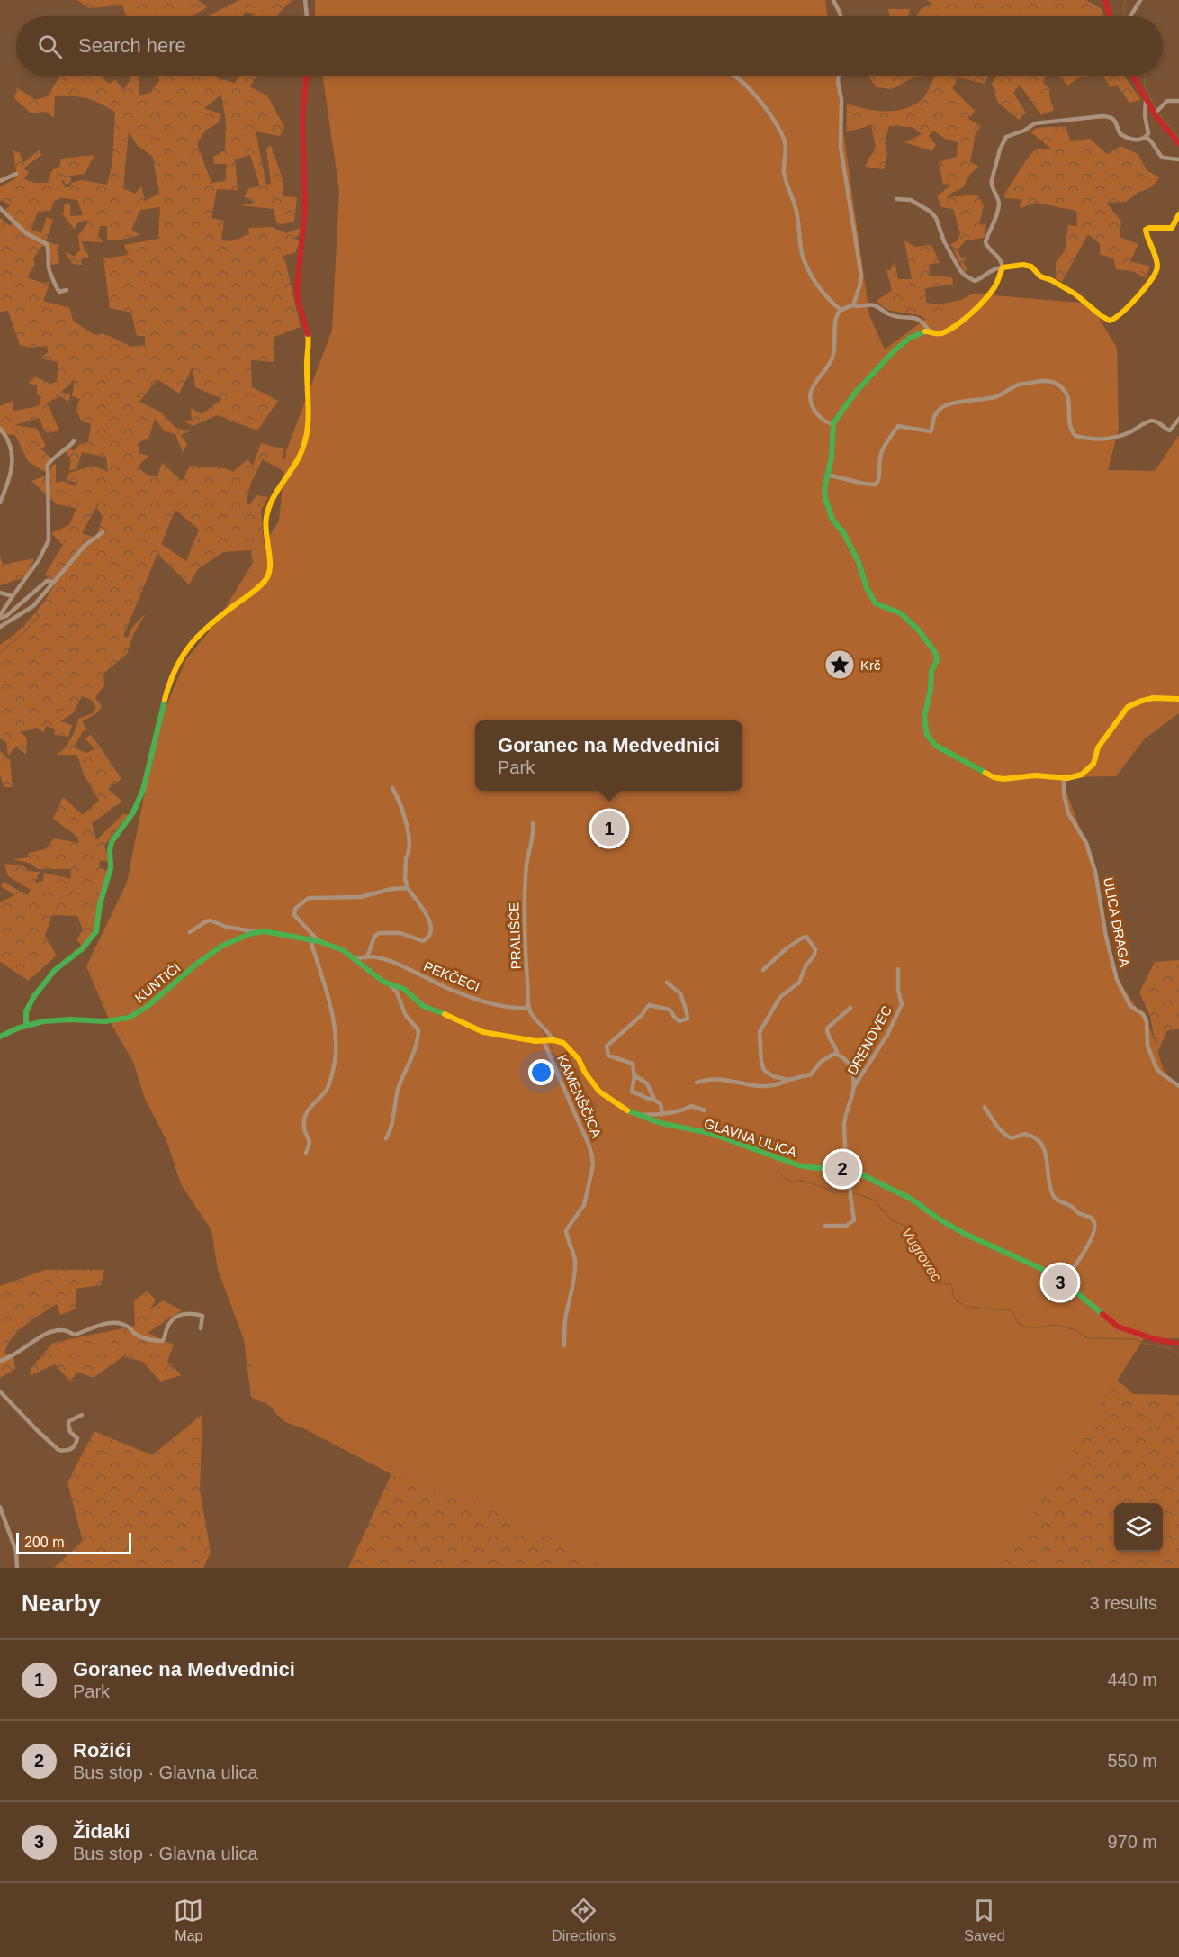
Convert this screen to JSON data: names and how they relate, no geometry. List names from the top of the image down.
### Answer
{
  "streets": {
    "street": [
      "ULICA DRAGA",
      "PRALIŠĆE",
      "PEKČECI",
      "KUNTIĆI",
      "DRENOVEC",
      "KAMENŠČICA",
      "GLAVNA ULICA"
    ]
  },
  "crossings": [
    ["PRALIŠĆE", "PEKČECI"],
    ["KAMENŠČICA", "GLAVNA ULICA"]
  ],
  "water": ["Vugrovec"],
  "places": {
    "place": ["Krč"]
  },
  "scale_bar": "200 m",
  "page": {
    "search": "Search here",
    "popup": ["Goranec na Medvednici", "Park"],
    "pins": ["1", "2", "3"],
    "scale": "200 m",
    "heading": ["Nearby", "3 results"],
    "list": [
      {
        "mark": "1",
        "name": "Goranec na Medvednici",
        "note": "Park",
        "value": "440 m"
      },
      {
        "mark": "2",
        "name": "Rožići",
        "note": "Bus stop · Glavna ulica",
        "value": "550 m"
      },
      {
        "mark": "3",
        "name": "Židaki",
        "note": "Bus stop · Glavna ulica",
        "value": "970 m"
      }
    ],
    "nav": ["Map", "Directions", "Saved"]
  }
}
